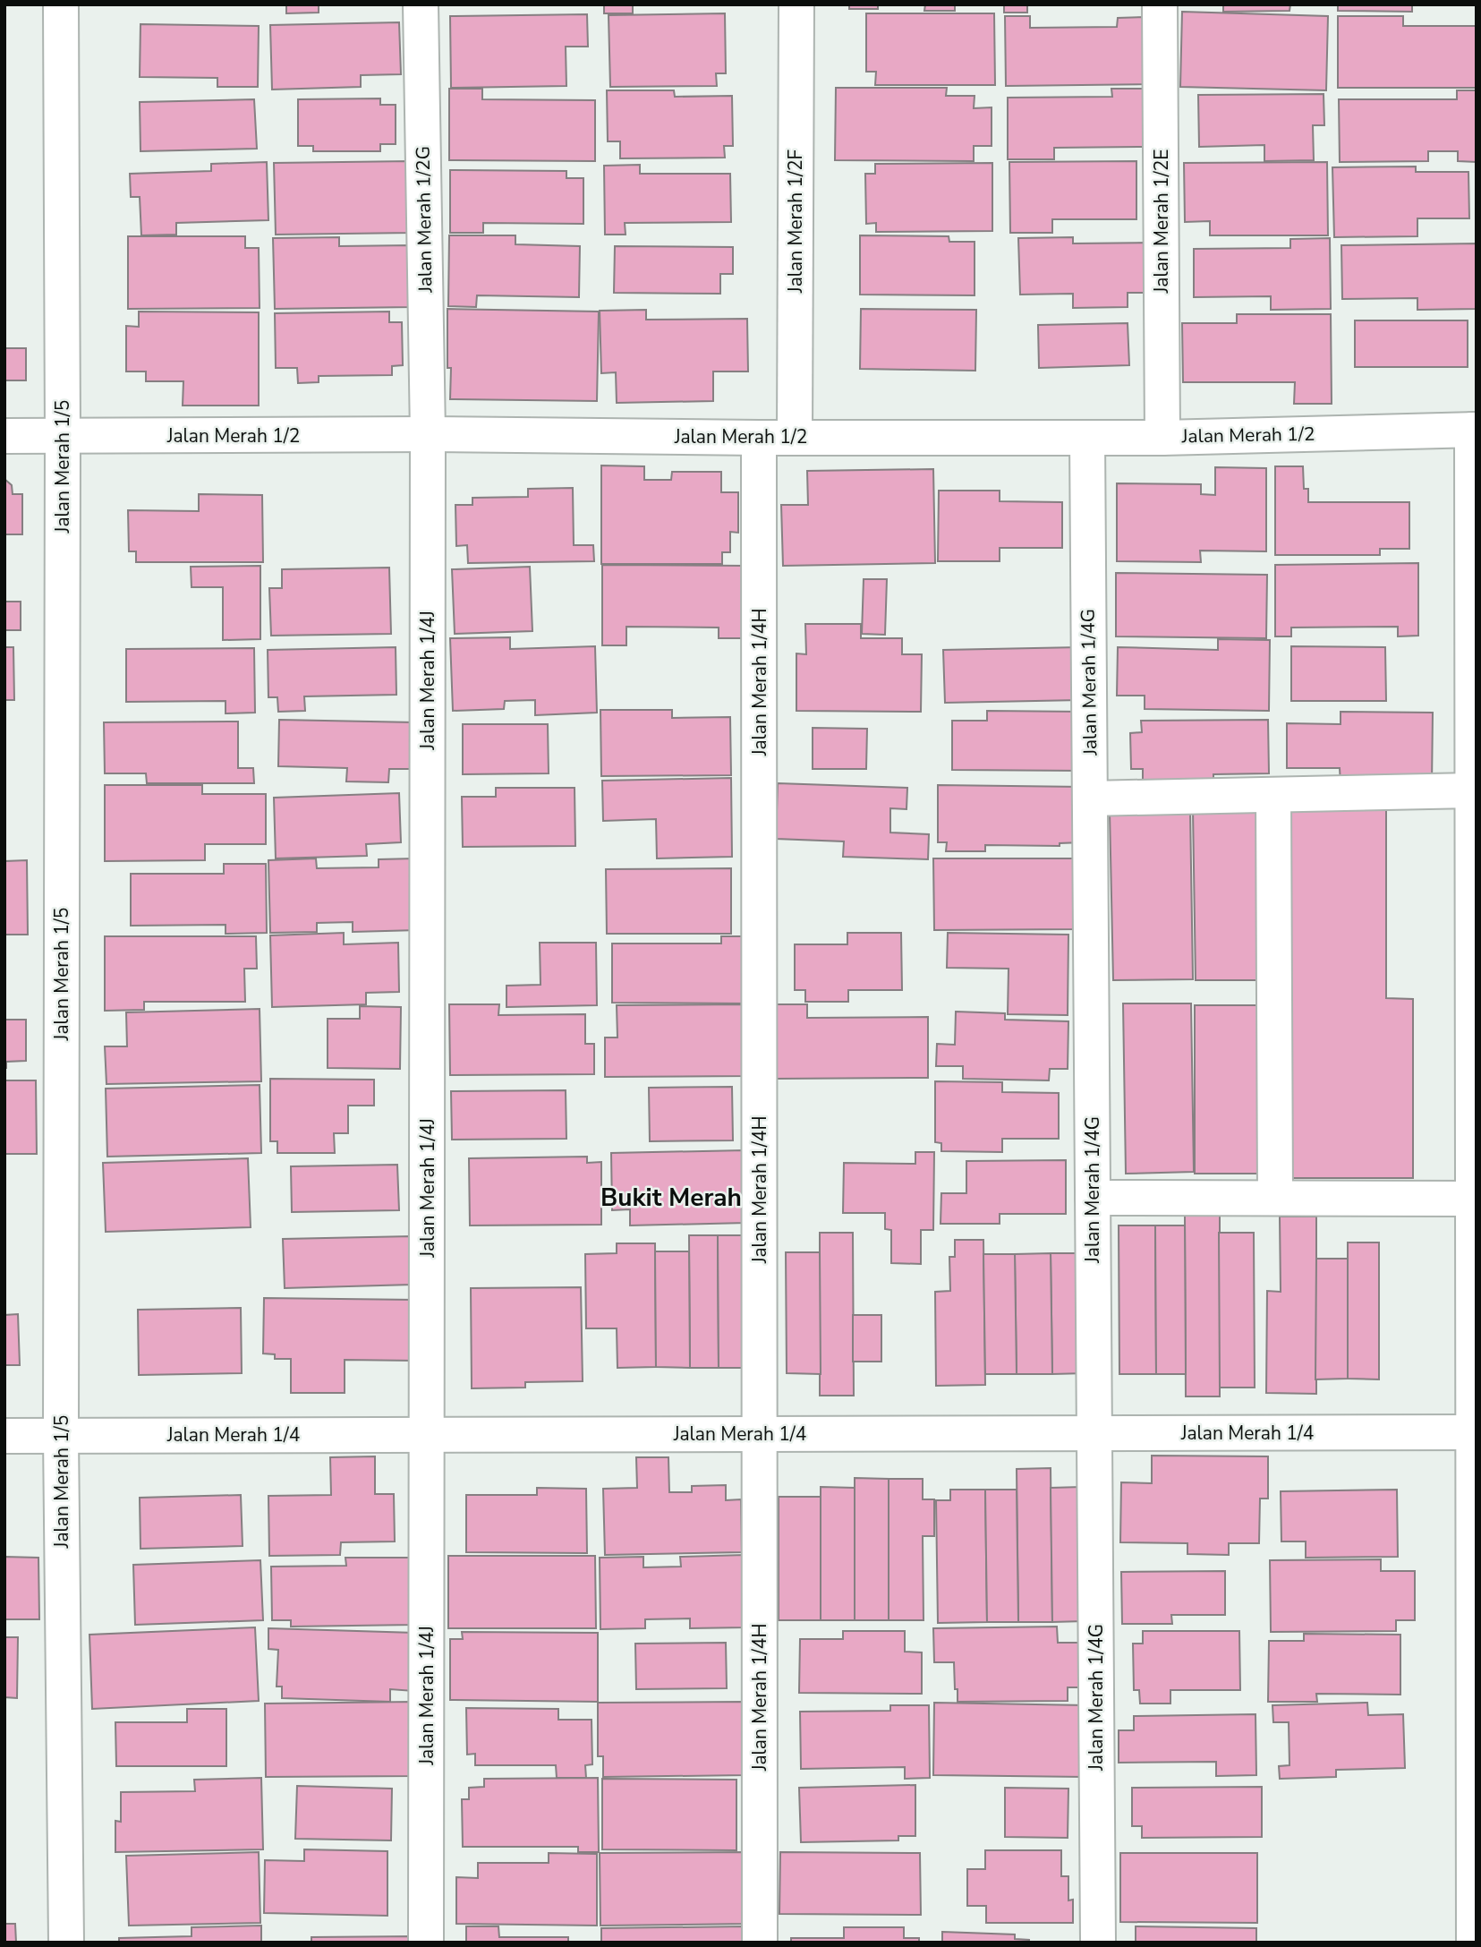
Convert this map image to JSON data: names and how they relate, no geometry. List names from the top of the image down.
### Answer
{
  "streets": {
    "street": [
      "Jalan Merah 1/2G",
      "Jalan Merah 1/2F",
      "Jalan Merah 1/2E",
      "Jalan Merah 1/2",
      "Jalan Merah 1/5",
      "Jalan Merah 1/4J",
      "Jalan Merah 1/4H",
      "Jalan Merah 1/4G",
      "Jalan Merah 1/4"
    ]
  },
  "crossings": [
    ["Jalan Merah 1/2G", "Jalan Merah 1/2"],
    ["Jalan Merah 1/2G", "Jalan Merah 1/4J"],
    ["Jalan Merah 1/2F", "Jalan Merah 1/2"],
    ["Jalan Merah 1/2E", "Jalan Merah 1/2"],
    ["Jalan Merah 1/2", "Jalan Merah 1/5"],
    ["Jalan Merah 1/2", "Jalan Merah 1/4J"],
    ["Jalan Merah 1/2", "Jalan Merah 1/4H"],
    ["Jalan Merah 1/2", "Jalan Merah 1/4G"],
    ["Jalan Merah 1/5", "Jalan Merah 1/4"],
    ["Jalan Merah 1/4J", "Jalan Merah 1/4"],
    ["Jalan Merah 1/4H", "Jalan Merah 1/4"],
    ["Jalan Merah 1/4G", "Jalan Merah 1/4"]
  ],
  "districts": ["Bukit Merah"]
}
